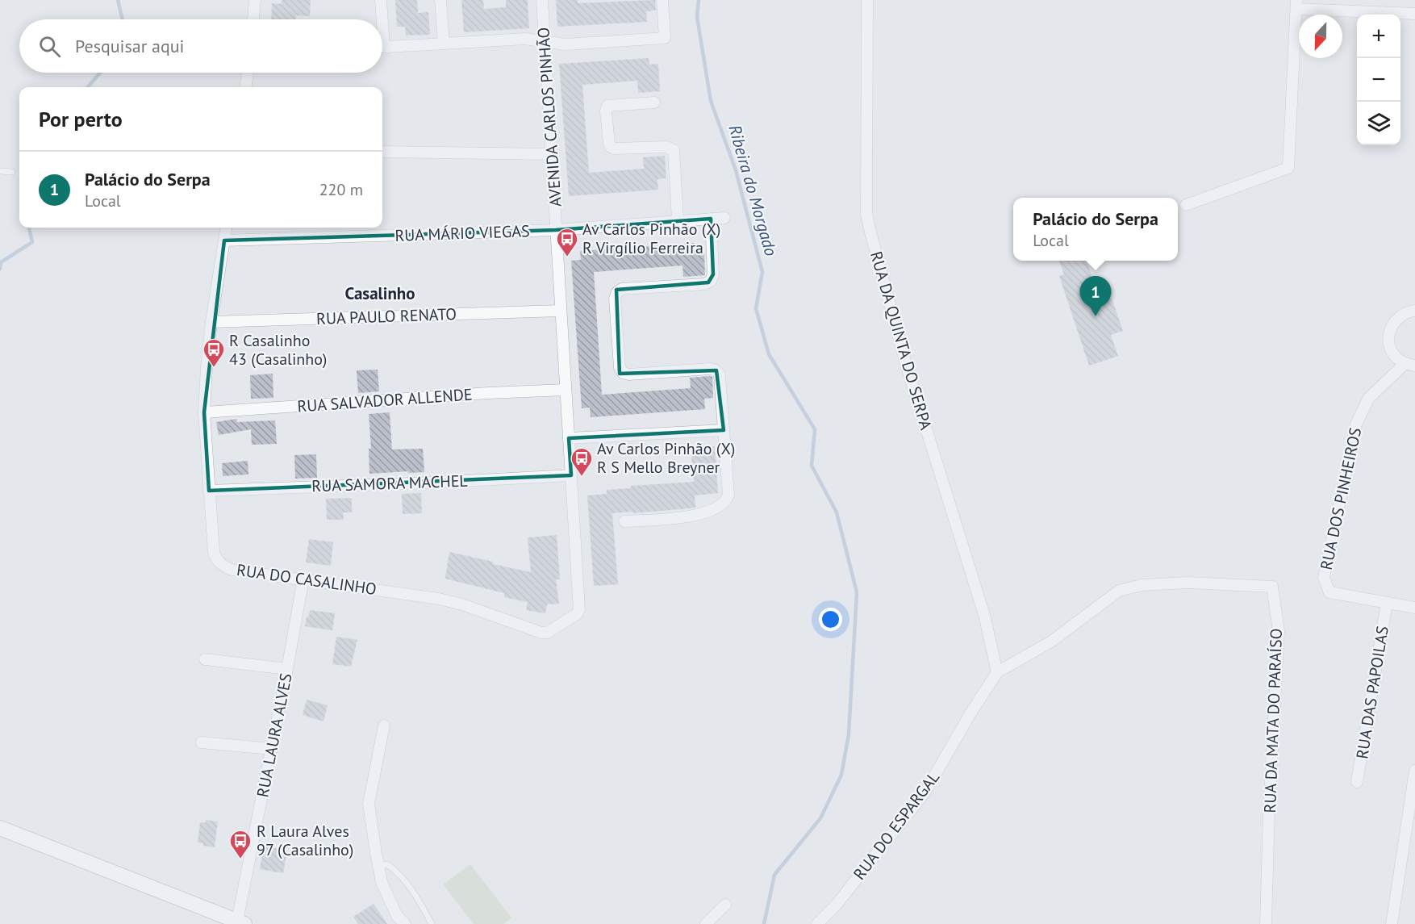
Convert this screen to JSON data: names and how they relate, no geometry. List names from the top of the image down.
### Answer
{
  "streets": {
    "street": [
      "AVENIDA CARLOS PINHÃO",
      "RUA MÁRIO VIEGAS",
      "RUA PAULO RENATO",
      "RUA DA QUINTA DO SERPA",
      "RUA SALVADOR ALLENDE",
      "RUA SAMORA MACHEL",
      "RUA DOS PINHEIROS",
      "RUA DO CASALINHO",
      "RUA DAS PAPOILAS",
      "RUA DA MATA DO PARAÍSO",
      "RUA LAURA ALVES",
      "RUA DO ESPARGAL"
    ]
  },
  "crossings": [
    ["AVENIDA CARLOS PINHÃO", "RUA MÁRIO VIEGAS"],
    ["AVENIDA CARLOS PINHÃO", "RUA PAULO RENATO"],
    ["AVENIDA CARLOS PINHÃO", "RUA SALVADOR ALLENDE"],
    ["AVENIDA CARLOS PINHÃO", "RUA SAMORA MACHEL"],
    ["AVENIDA CARLOS PINHÃO", "RUA DO CASALINHO"],
    ["RUA MÁRIO VIEGAS", "RUA DO CASALINHO"],
    ["RUA PAULO RENATO", "RUA DO CASALINHO"],
    ["RUA DA QUINTA DO SERPA", "RUA DA MATA DO PARAÍSO"],
    ["RUA DA QUINTA DO SERPA", "RUA DO ESPARGAL"],
    ["RUA SALVADOR ALLENDE", "RUA DO CASALINHO"],
    ["RUA SAMORA MACHEL", "RUA DO CASALINHO"],
    ["RUA DOS PINHEIROS", "RUA DAS PAPOILAS"],
    ["RUA DO CASALINHO", "RUA LAURA ALVES"],
    ["RUA DA MATA DO PARAÍSO", "RUA DO ESPARGAL"]
  ],
  "districts": ["Casalinho"],
  "water": ["Ribeira do Morgado"],
  "places": {
    "bus stop": [
      "Av Carlos Pinhão (X) R Virgílio Ferreira",
      "R Casalinho 43 (Casalinho)",
      "Av Carlos Pinhão (X) R S Mello Breyner",
      "R Laura Alves 97 (Casalinho)"
    ]
  },
  "north": "bottom",
  "page": {
    "map_buttons": ["+", "−"],
    "search": "Pesquisar aqui",
    "heading": "Por perto",
    "list": [
      {
        "mark": "1",
        "name": "Palácio do Serpa",
        "note": "Local",
        "value": "220 m"
      }
    ],
    "popup": ["Palácio do Serpa", "Local"],
    "pins": "1"
  }
}
